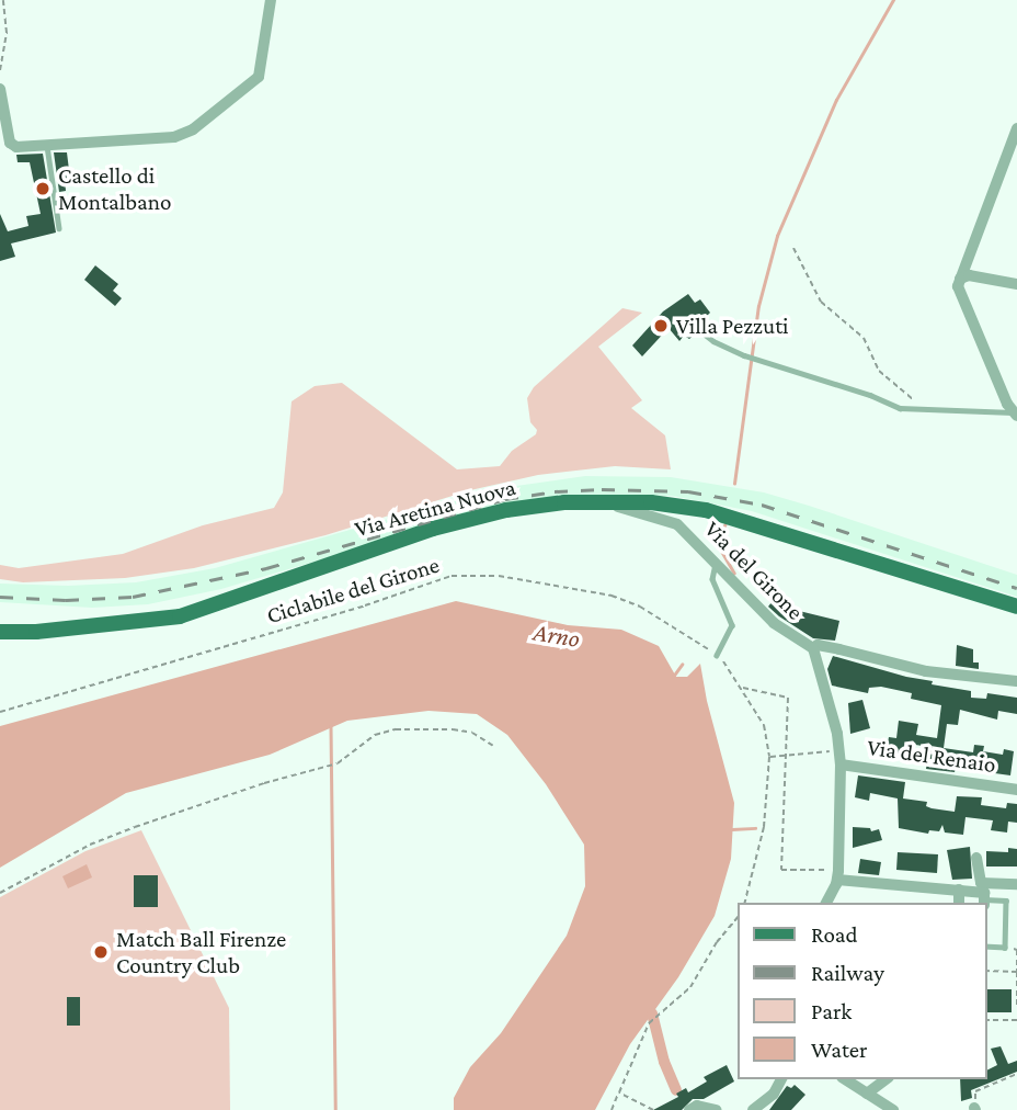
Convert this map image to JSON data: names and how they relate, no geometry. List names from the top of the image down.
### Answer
{
  "streets": {
    "main road": ["Via Aretina Nuova"],
    "street": ["Via del Girone", "Via del Renaio"],
    "path": ["Ciclabile del Girone"]
  },
  "crossings": [
    ["Via Aretina Nuova", "Via del Girone"]
  ],
  "water": ["Arno"],
  "places": ["Castello di Montalbano", "Villa Pezzuti", "Match Ball Firenze Country Club"],
  "legend": [
    "Road",
    "Railway",
    "Park",
    "Water"
  ]
}
